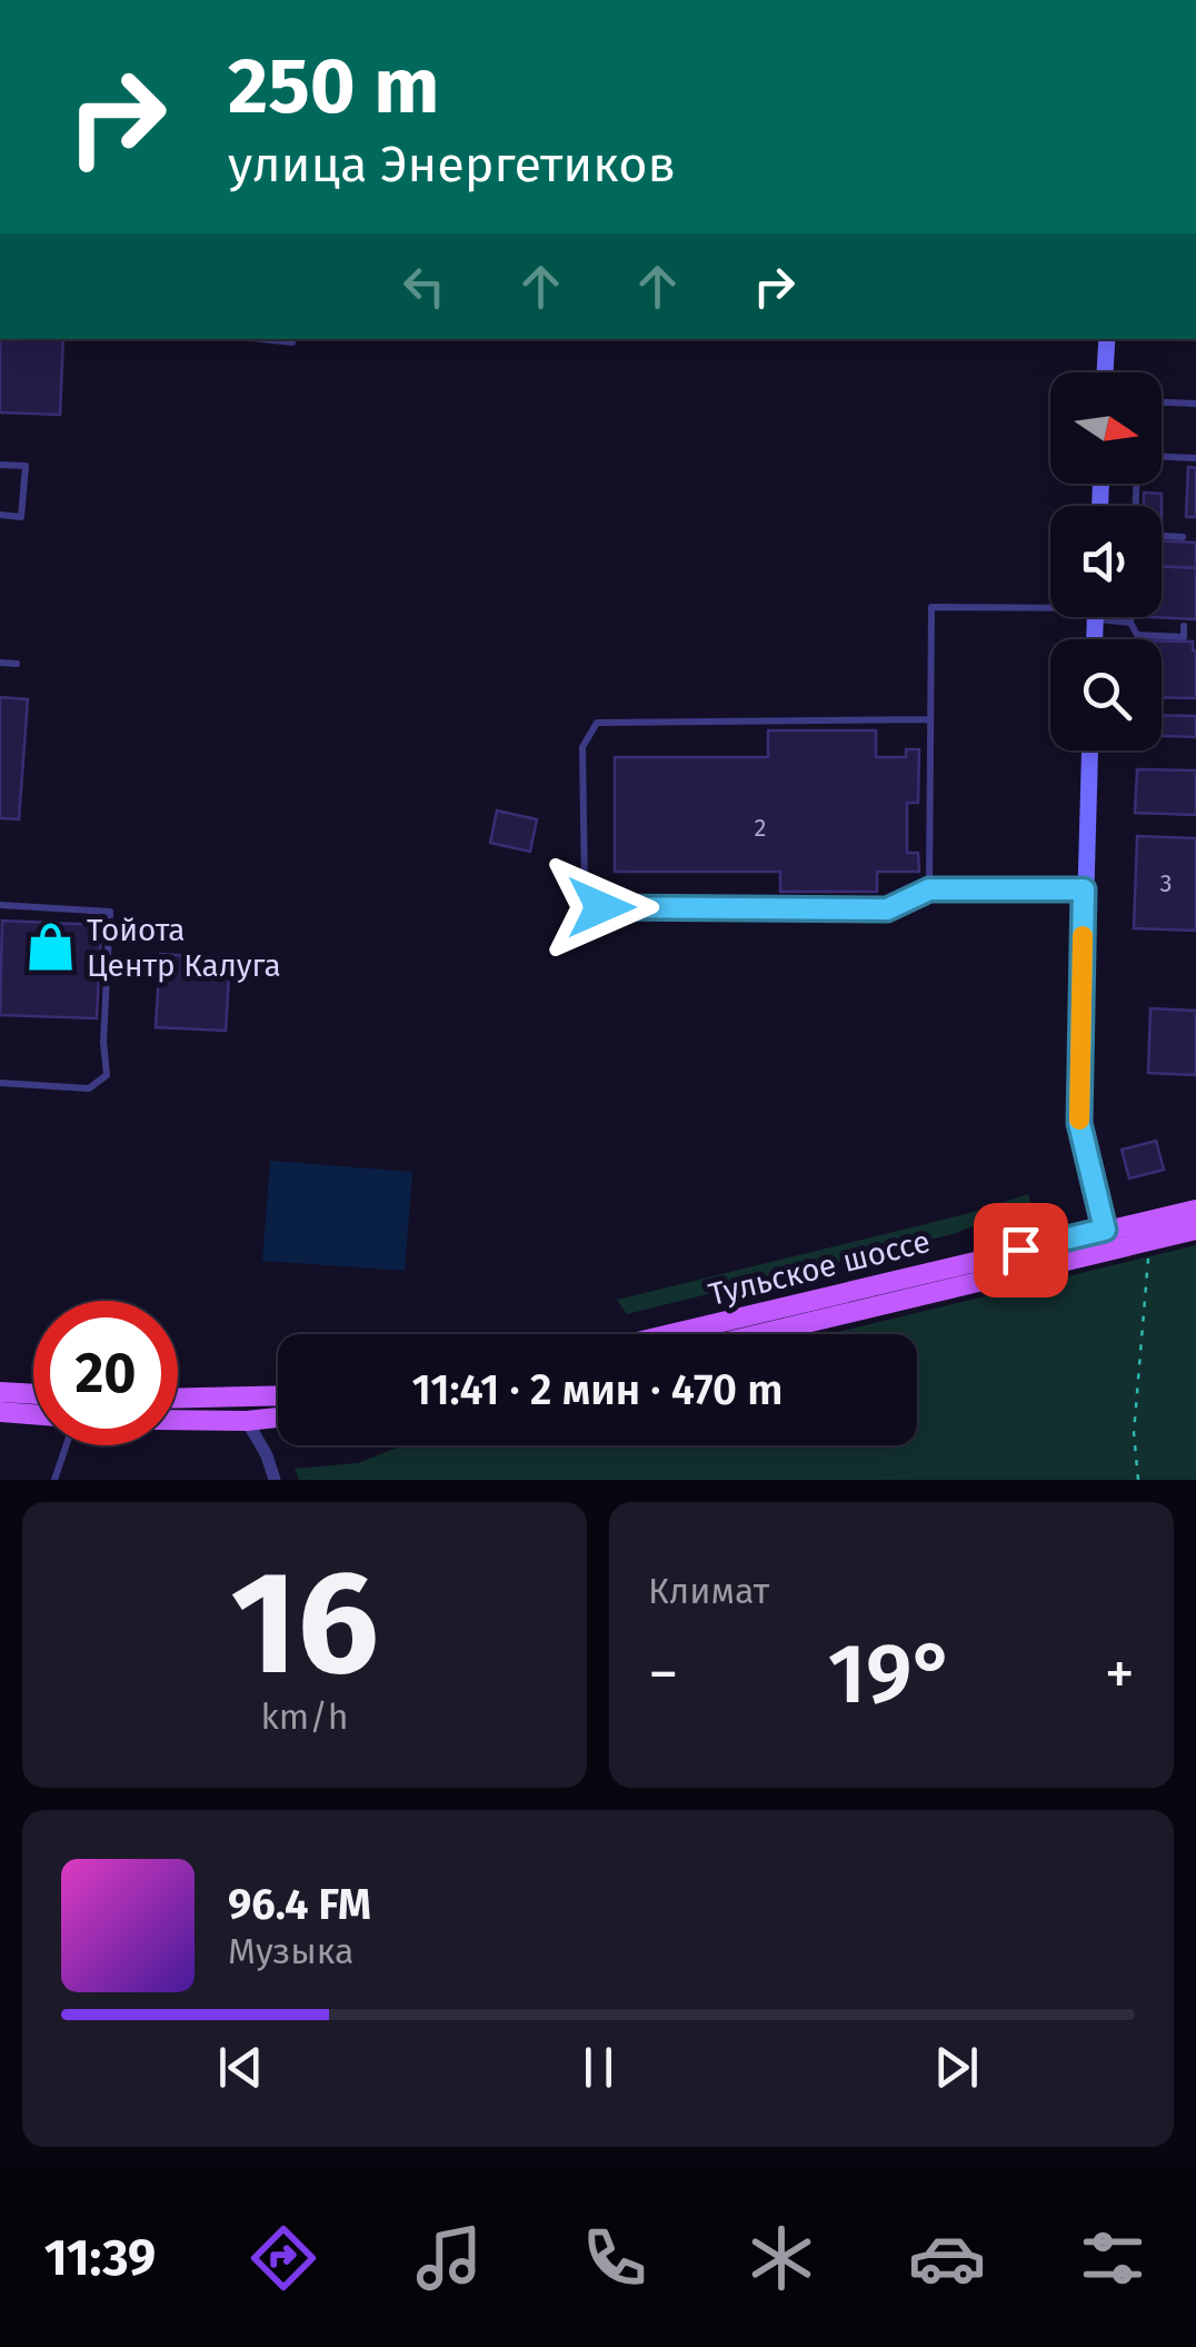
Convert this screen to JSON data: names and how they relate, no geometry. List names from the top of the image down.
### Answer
{
  "streets": {
    "main road": ["Тульское шоссе"]
  },
  "places": {
    "shop": ["Тойота Центр Калуга"]
  },
  "house_numbers": ["2", "3"],
  "north": "right",
  "page": {
    "turn": ["250 m", "улица Энергетиков"],
    "limit": "20",
    "trip": "11:41 · 2 мин · 470 m",
    "tile": [
      ["16", "km/h"],
      "Климат"
    ],
    "heat": ["−", "19°", "+"],
    "song": ["96.4 FM", "Музыка"],
    "tabs": "11:39"
  }
}
